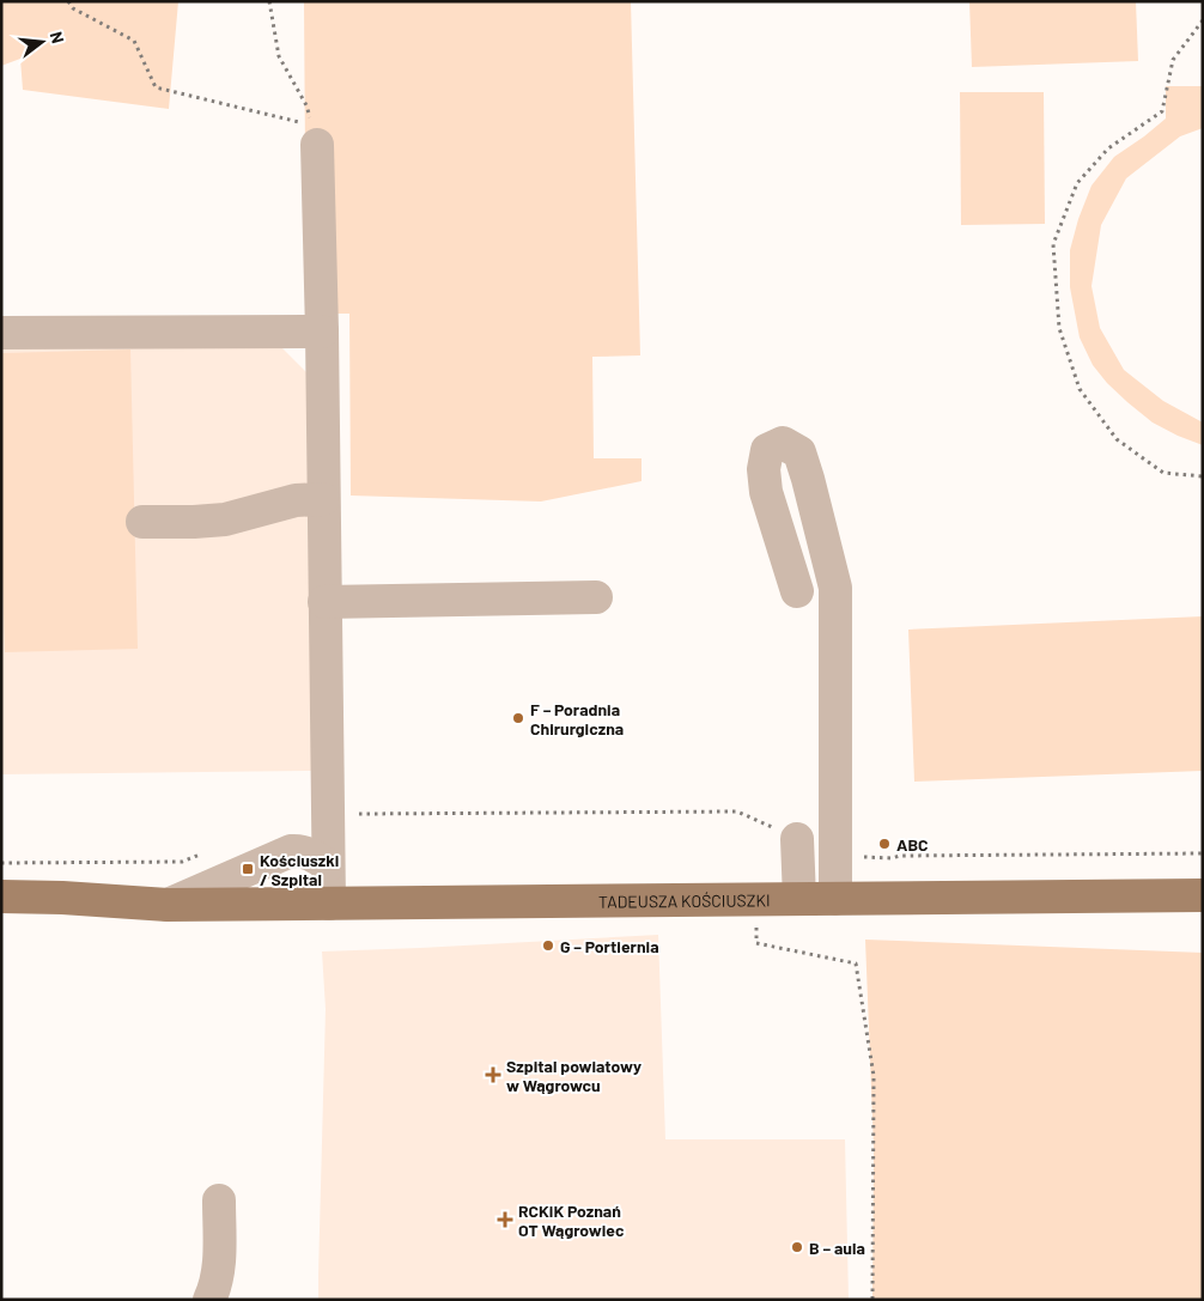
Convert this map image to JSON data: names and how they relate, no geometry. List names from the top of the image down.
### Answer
{
  "streets": {
    "main road": ["TADEUSZA KOŚCIUSZKI"]
  },
  "places": {
    "other": [
      "F – Poradnia Chirurgiczna",
      "ABC",
      "G – Portiernia",
      "B – aula"
    ],
    "transit": ["Kościuszki / Szpital"],
    "health": ["Szpital powiatowy w Wągrowcu", "RCKiK Poznań OT Wągrowiec"]
  },
  "north": "right"
}
